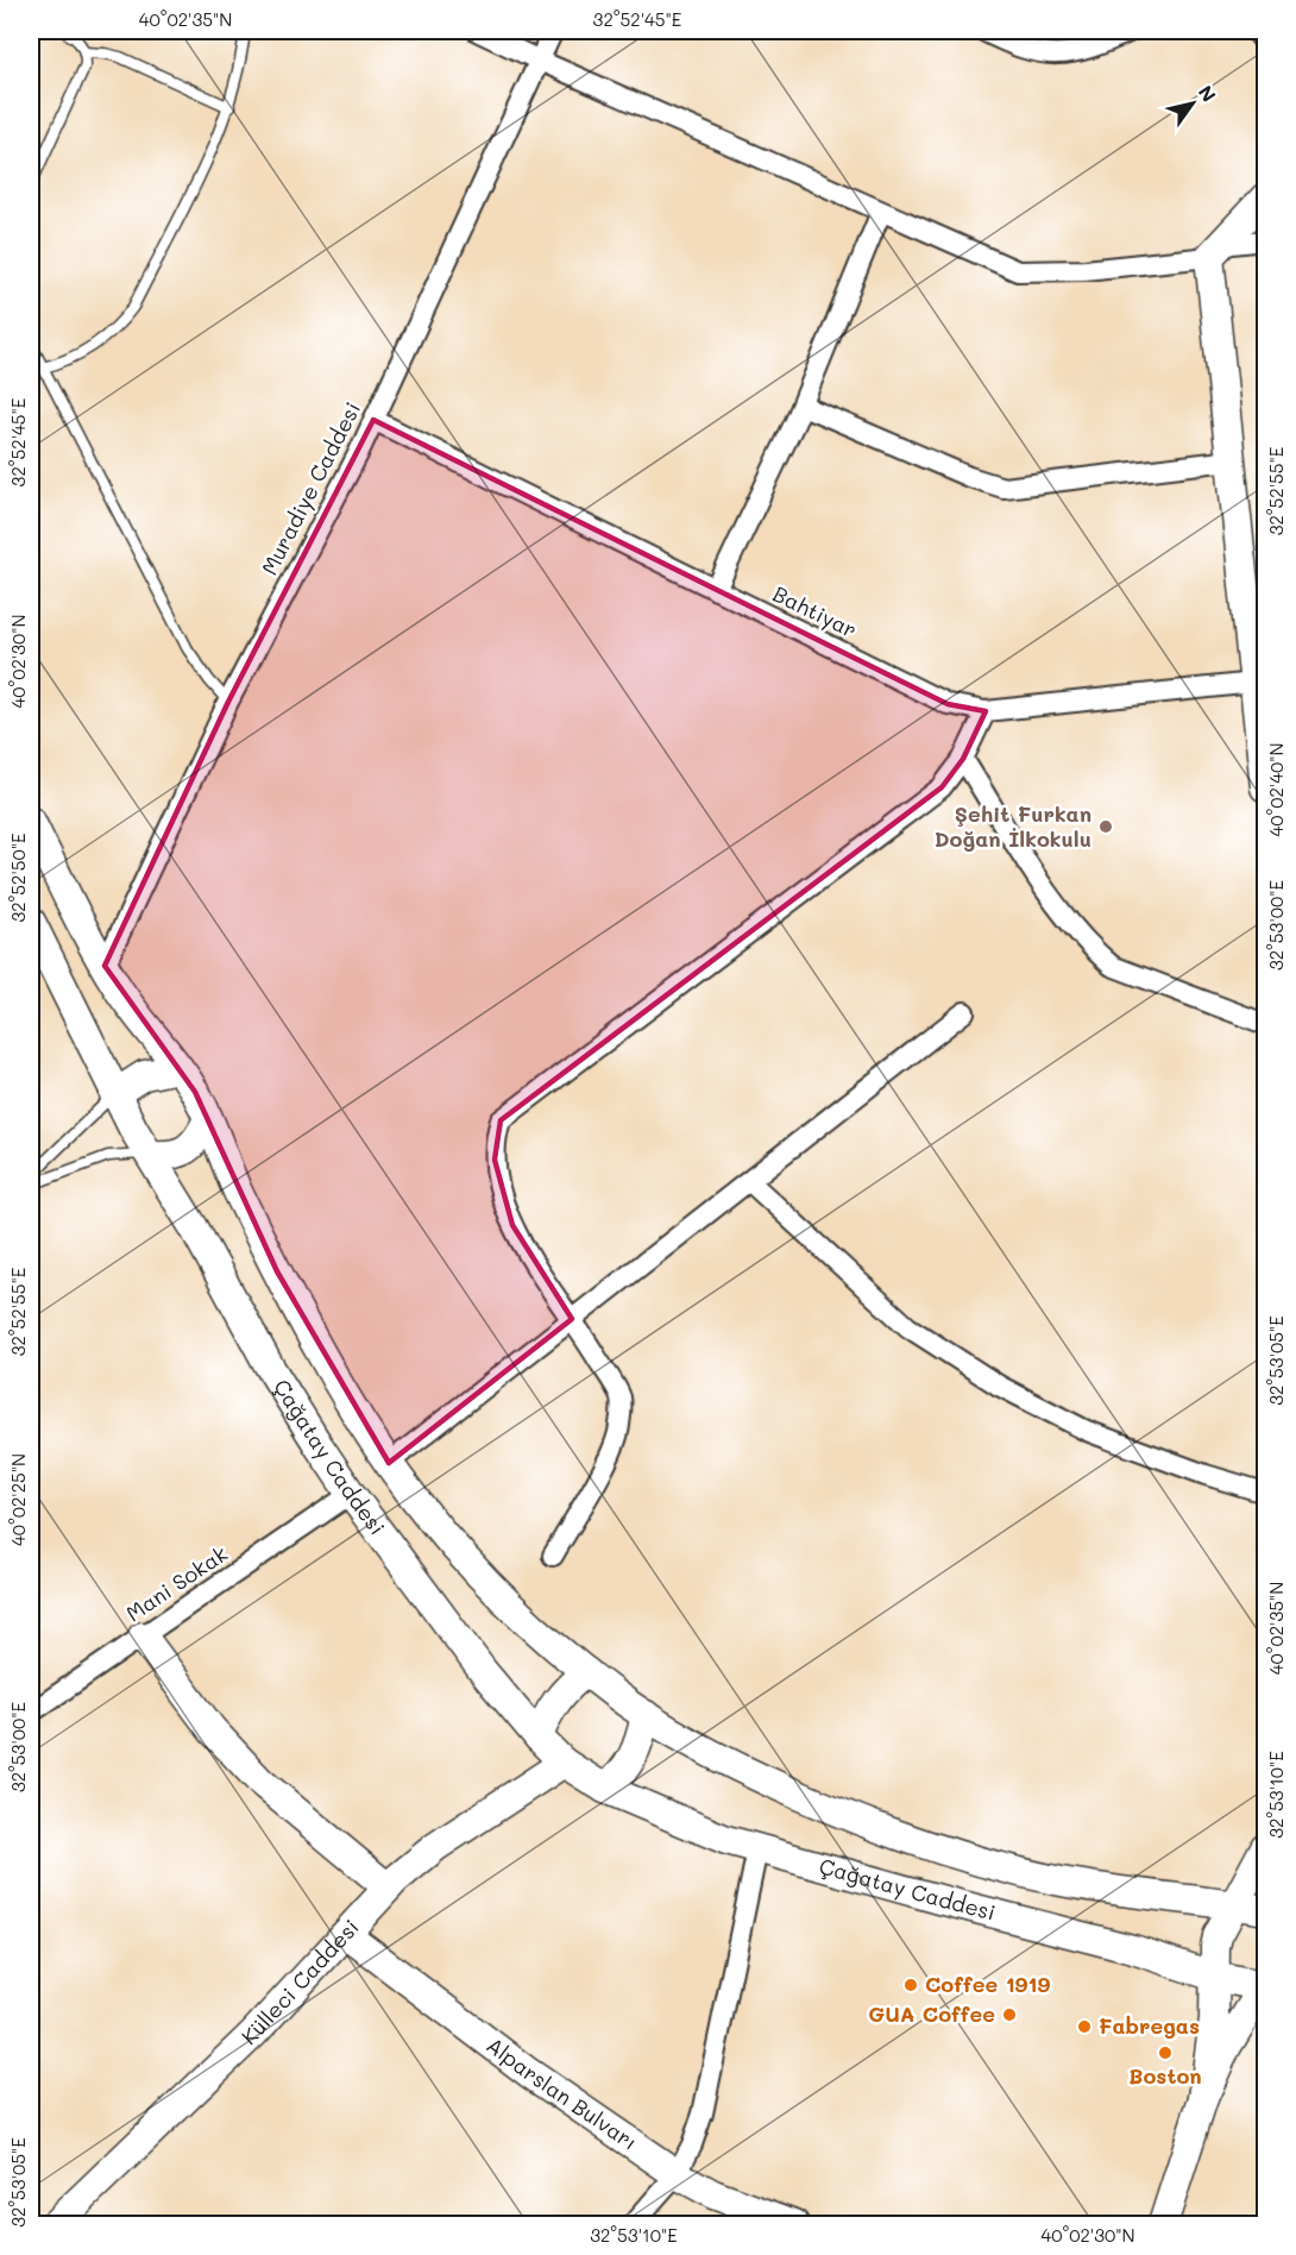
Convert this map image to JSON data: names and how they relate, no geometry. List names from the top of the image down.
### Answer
{
  "streets": {
    "main road": ["Çağatay Caddesi", "Külleci Caddesi", "Alparslan Bulvarı"],
    "street": ["Muradiye Caddesi", "Bahtiyar", "Mani Sokak"]
  },
  "crossings": [
    ["Muradiye Caddesi", "Bahtiyar"],
    ["Çağatay Caddesi", "Mani Sokak"],
    ["Çağatay Caddesi", "Külleci Caddesi"],
    ["Külleci Caddesi", "Alparslan Bulvarı"]
  ],
  "places": [
    "Şehit Furkan Doğan İlkokulu",
    "Coffee 1919",
    "GUA Coffee",
    "Fabregas",
    "Boston"
  ],
  "north": "top right",
  "coordinates": [
    "40°02'35\"N",
    "32°52'45\"E",
    "32°52'55\"E",
    "40°02'30\"N",
    "40°02'40\"N",
    "32°52'50\"E",
    "32°53'00\"E",
    "32°53'05\"E",
    "40°02'25\"N",
    "32°53'10\"E"
  ]
}
